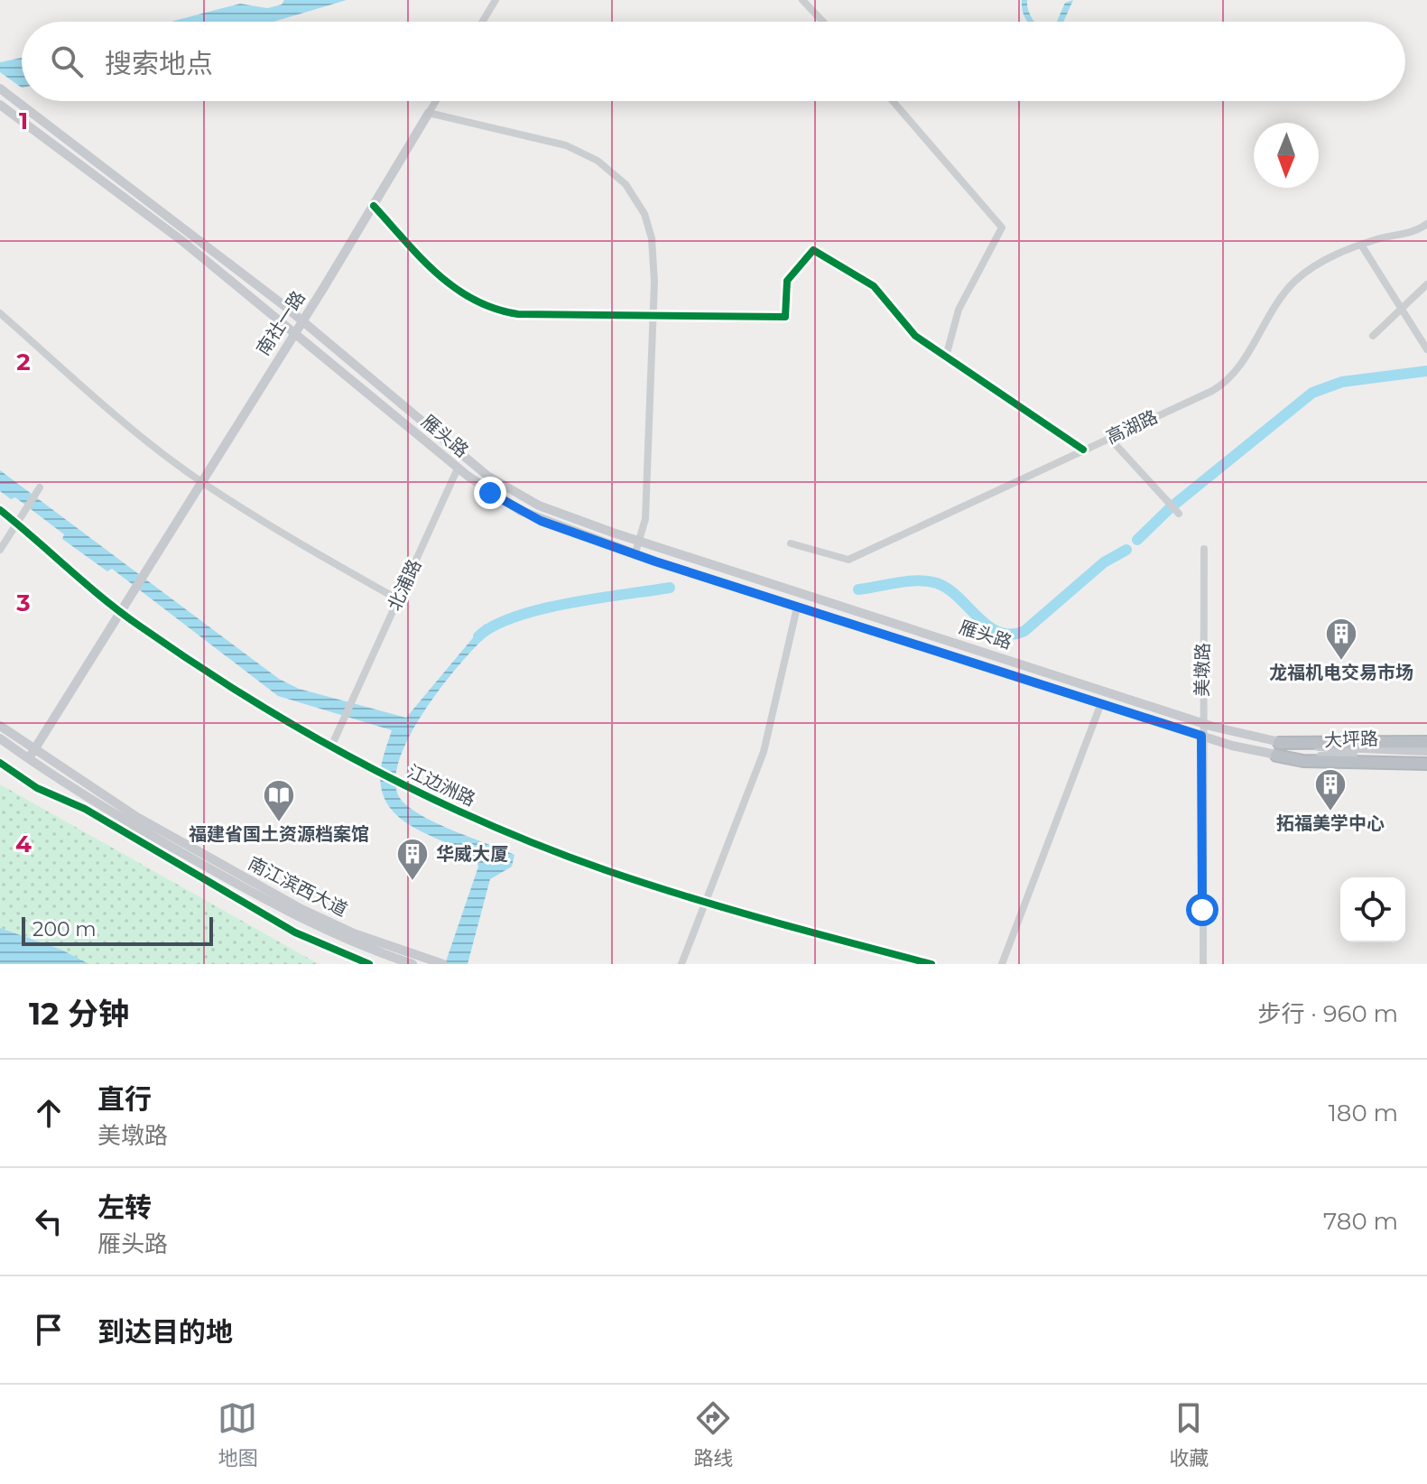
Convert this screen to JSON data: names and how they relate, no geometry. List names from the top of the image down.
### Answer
{
  "streets": {
    "main road": [
      "南社一路",
      "雁头路",
      "大坪路",
      "南江滨西大道"
    ],
    "street": [
      "高湖路",
      "北浦路",
      "美墩路",
      "江边洲路"
    ]
  },
  "crossings": [
    ["南社一路", "雁头路"],
    ["南社一路", "江边洲路"],
    ["雁头路", "北浦路"],
    ["雁头路", "美墩路"],
    ["雁头路", "大坪路"],
    ["北浦路", "江边洲路"]
  ],
  "places": {
    "building": ["龙福机电交易市场", "拓福美学中心", "华威大厦"],
    "library": ["福建省国土资源档案馆"]
  },
  "scale_bar": "200 m",
  "north": "bottom",
  "page": {
    "search": "搜索地点",
    "scale": "200 m",
    "heading": ["12 分钟", "步行 · 960 m"],
    "list": [
      ["直行", "美墩路", "180 m"],
      ["左转", "雁头路", "780 m"],
      "到达目的地"
    ],
    "nav": ["地图", "路线", "收藏"]
  },
  "grid": {
    "rows": [
      "1",
      "2",
      "3",
      "4"
    ]
  }
}
